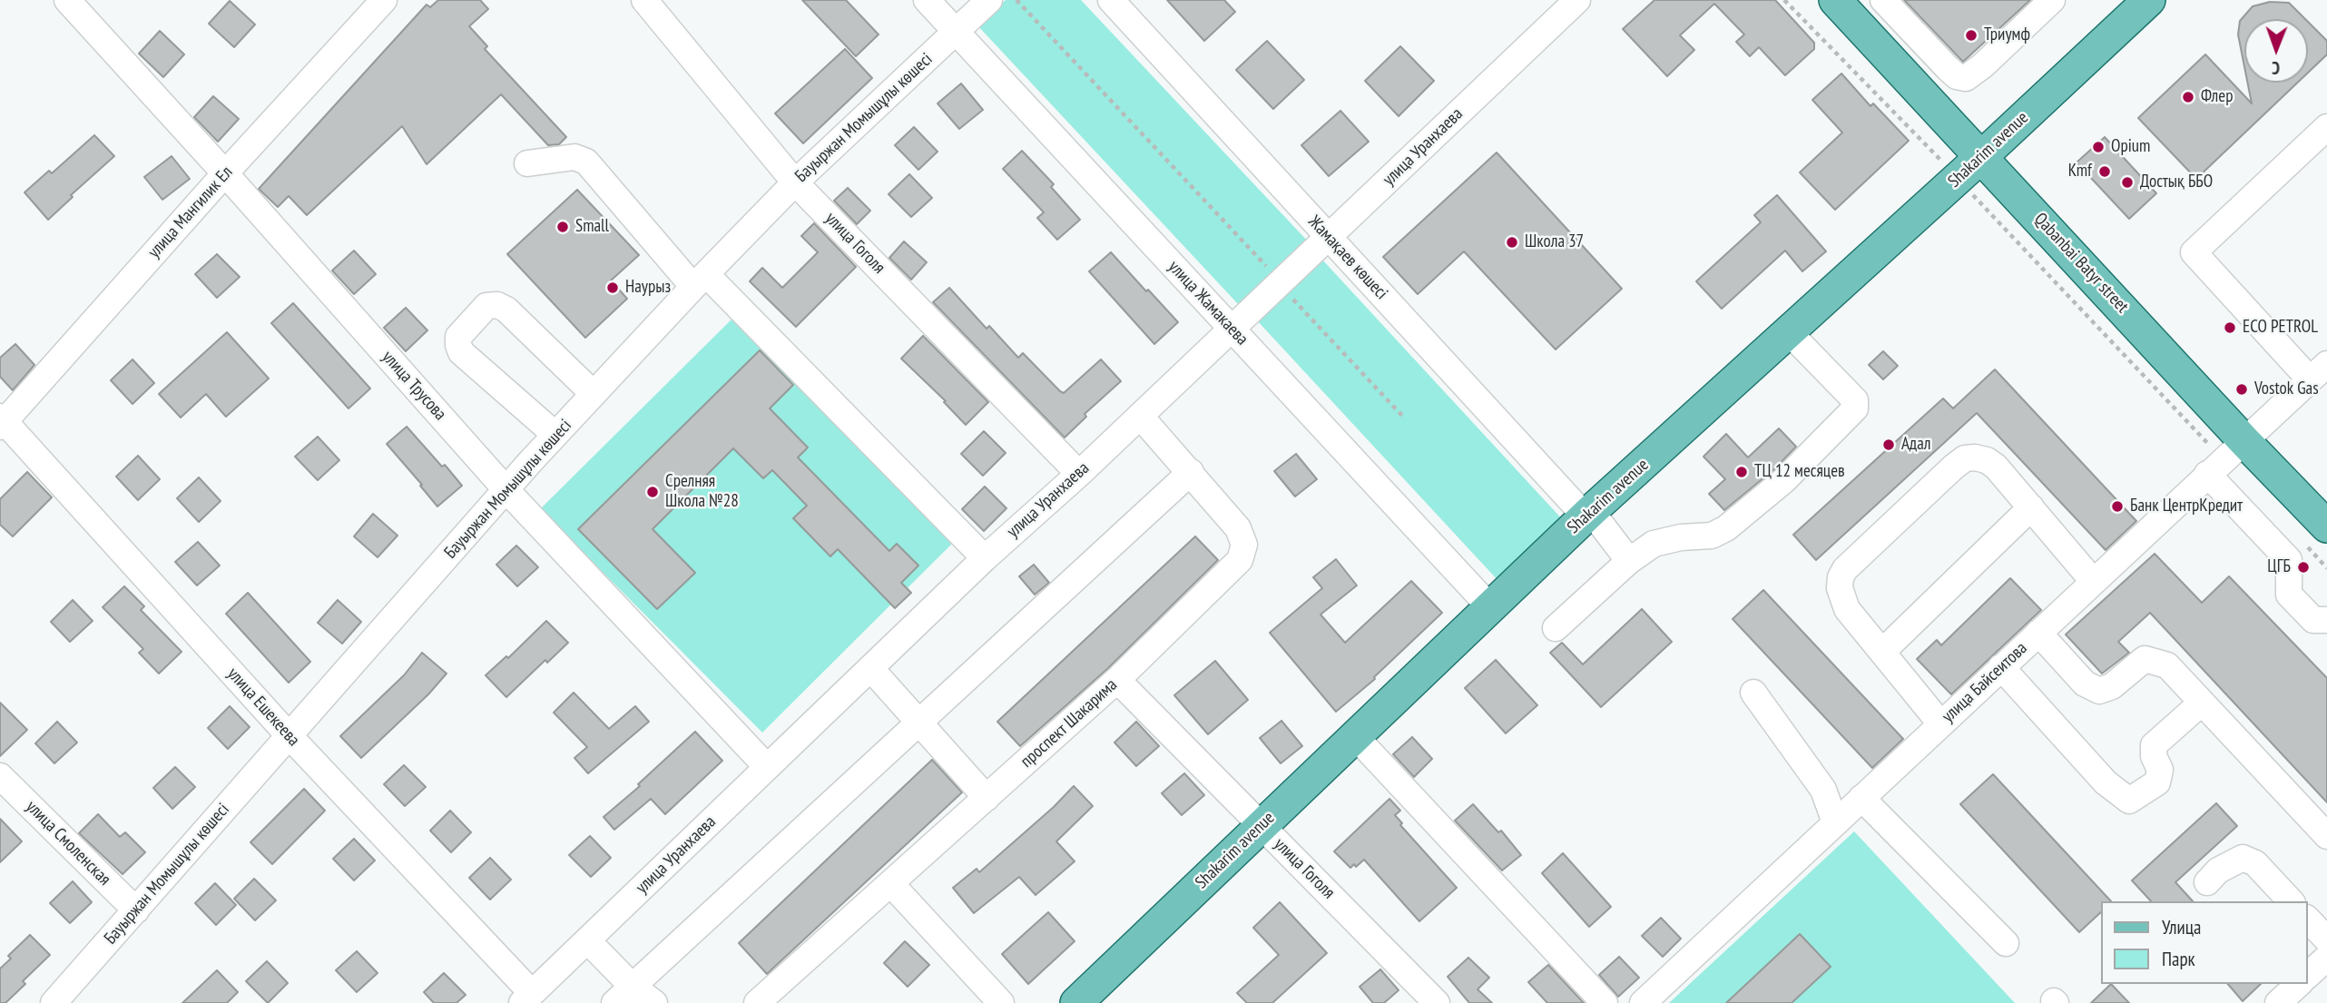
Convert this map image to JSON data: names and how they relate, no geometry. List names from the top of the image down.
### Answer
{
  "streets": {
    "main road": ["Shakarim avenue", "Qabanbai Batyr street"],
    "street": [
      "Бауыржан Момышұлы көшесі",
      "улица Уранхаева",
      "улица Мангилик Ел",
      "улица Гоголя",
      "Жамақаев көшесі",
      "улица Жамакаева",
      "улица Трусова",
      "улица Байсеитова",
      "улица Ешекеева",
      "проспект Шакарима",
      "улица Смоленская"
    ]
  },
  "crossings": [
    ["Бауыржан Момышұлы көшесі", "улица Гоголя"],
    ["Бауыржан Момышұлы көшесі", "улица Жамакаева"],
    ["Бауыржан Момышұлы көшесі", "улица Трусова"],
    ["Бауыржан Момышұлы көшесі", "улица Ешекеева"],
    ["Бауыржан Момышұлы көшесі", "улица Смоленская"],
    ["улица Уранхаева", "улица Гоголя"],
    ["улица Уранхаева", "Жамақаев көшесі"],
    ["улица Уранхаева", "улица Жамакаева"],
    ["улица Уранхаева", "улица Трусова"],
    ["улица Уранхаева", "улица Ешекеева"],
    ["улица Уранхаева", "проспект Шакарима"],
    ["Shakarim avenue", "улица Гоголя"],
    ["Shakarim avenue", "Жамақаев көшесі"],
    ["Shakarim avenue", "Qabanbai Batyr street"],
    ["Shakarim avenue", "улица Жамакаева"],
    ["улица Мангилик Ел", "улица Трусова"],
    ["улица Мангилик Ел", "улица Ешекеева"],
    ["улица Гоголя", "проспект Шакарима"],
    ["Qabanbai Batyr street", "улица Байсеитова"]
  ],
  "places": [
    "Триумф",
    "Флер",
    "Opium",
    "Kmf",
    "Достық ББО",
    "Small",
    "Школа 37",
    "Наурыз",
    "ECO PETROL",
    "Vostok Gas",
    "Адал",
    "ТЦ 12 месяцев",
    "Срелняя Школа №28",
    "Банк ЦентрКредит",
    "ЦГБ"
  ],
  "legend": ["Улица", "Парк"],
  "north": "bottom"
}
